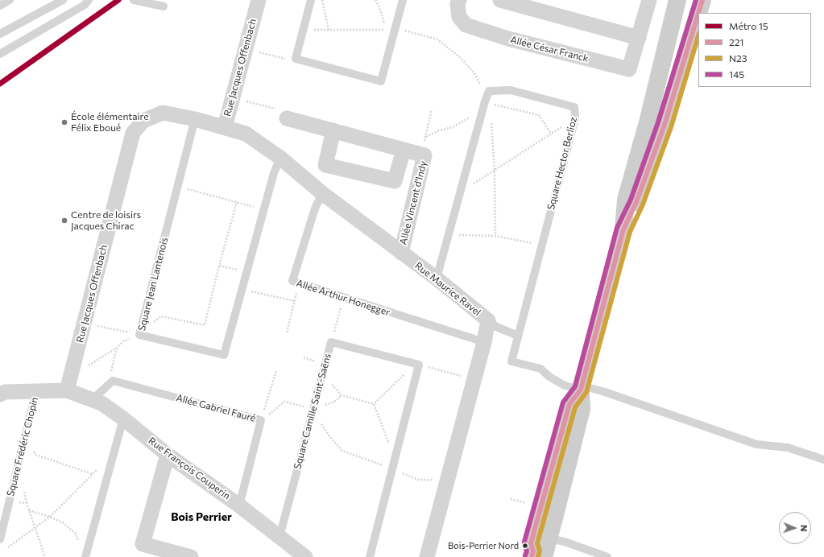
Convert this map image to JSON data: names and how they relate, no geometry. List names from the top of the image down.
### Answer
{
  "streets": {
    "street": [
      "Allée César Franck",
      "Rue Jacques Offenbach",
      "Allée Vincent d'Indy",
      "Rue Maurice Ravel",
      "Rue François Couperin"
    ],
    "lane": [
      "Square Hector Berlioz",
      "Square Jean Lantenois",
      "Allée Arthur Honegger",
      "Allée Gabriel Fauré",
      "Square Camille Saint-Saëns",
      "Square Frédéric Chopin"
    ]
  },
  "crossings": [
    ["Rue Jacques Offenbach", "Square Jean Lantenois"],
    ["Rue Jacques Offenbach", "Rue Maurice Ravel"],
    ["Rue Jacques Offenbach", "Square Frédéric Chopin"],
    ["Rue Jacques Offenbach", "Rue François Couperin"],
    ["Allée Vincent d'Indy", "Rue Maurice Ravel"],
    ["Square Jean Lantenois", "Rue Maurice Ravel"],
    ["Rue Maurice Ravel", "Allée Arthur Honegger"],
    ["Allée Gabriel Fauré", "Rue François Couperin"],
    ["Square Camille Saint-Saëns", "Rue François Couperin"],
    ["Square Frédéric Chopin", "Rue François Couperin"]
  ],
  "districts": ["Bois Perrier"],
  "places": ["École élémentaire Félix Eboué", "Centre de loisirs Jacques Chirac", "Bois-Perrier Nord"],
  "lines": [
    "metro line 15",
    "transit line 221",
    "transit line 145",
    "transit line N23"
  ],
  "legend": [
    "Métro 15",
    "221",
    "N23",
    "145"
  ],
  "north": "right"
}
